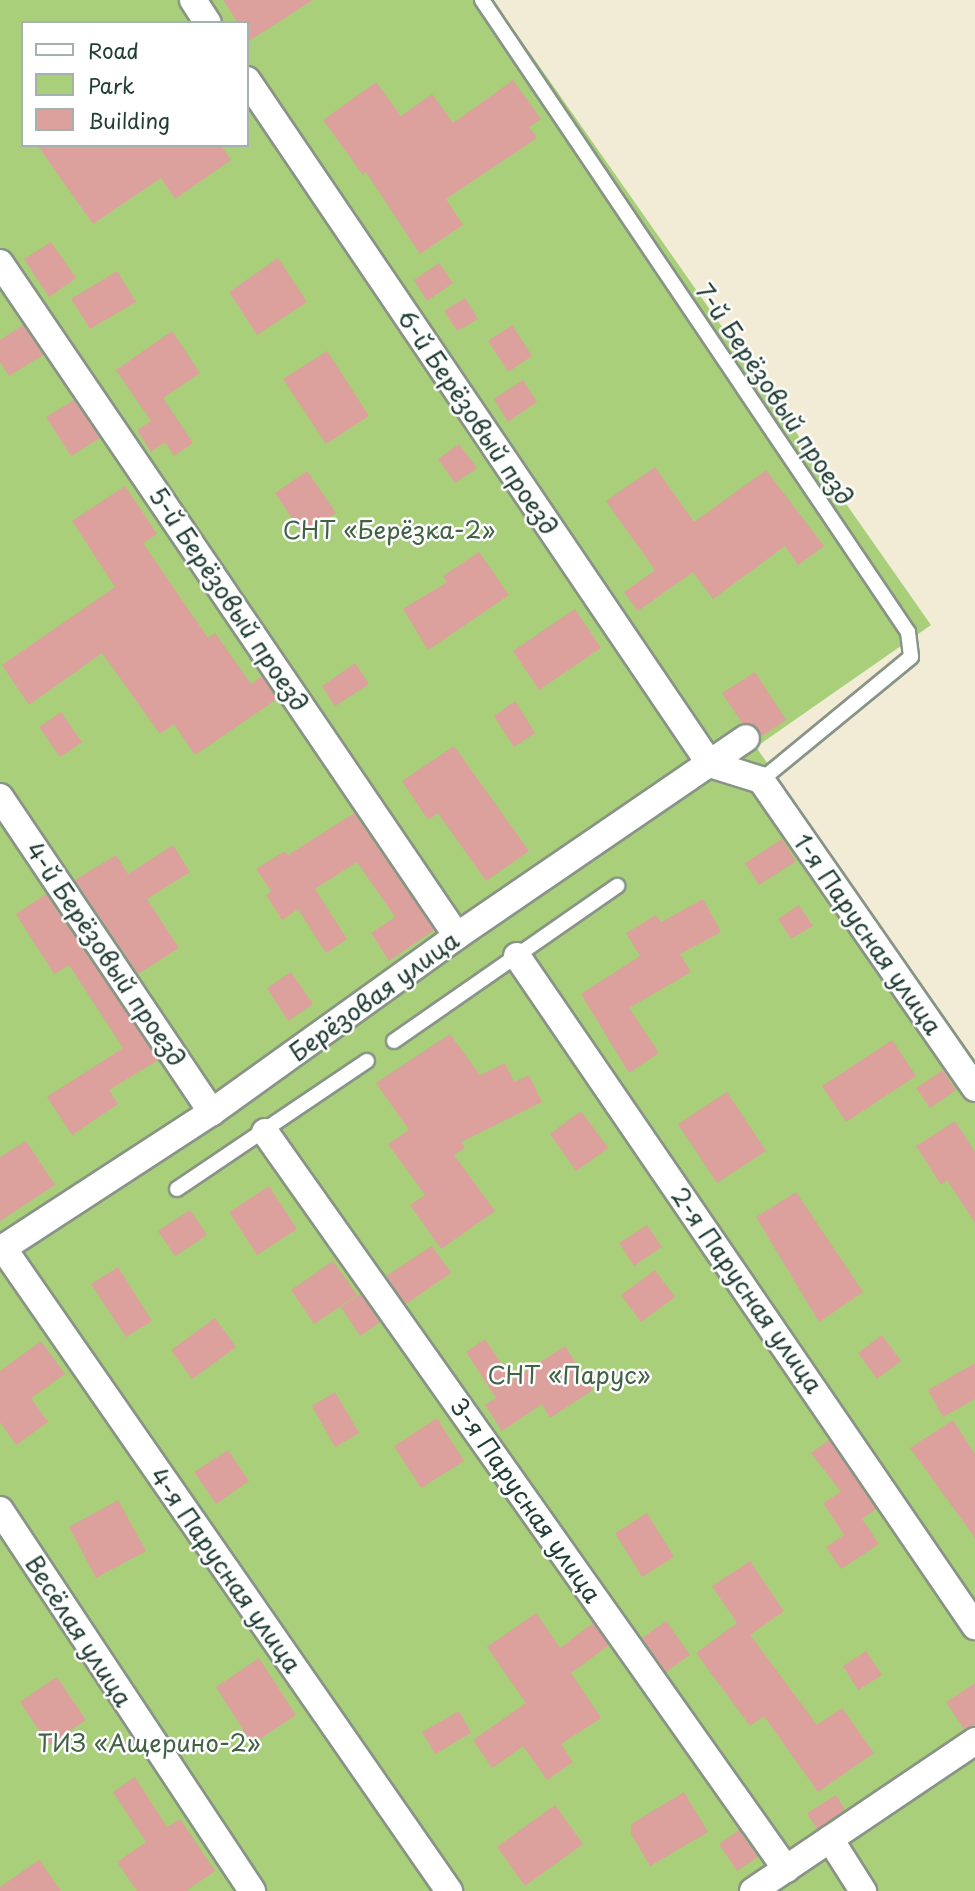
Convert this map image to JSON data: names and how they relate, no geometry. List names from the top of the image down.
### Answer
{
  "streets": {
    "street": [
      "6-й Берёзовый проезд",
      "5-й Берёзовый проезд",
      "1-я Парусная улица",
      "4-й Берёзовый проезд",
      "Берёзовая улица",
      "2-я Парусная улица",
      "3-я Парусная улица",
      "4-я Парусная улица",
      "Весёлая улица"
    ],
    "lane": ["7-й Берёзовый проезд"]
  },
  "crossings": [
    ["7-й Берёзовый проезд", "1-я Парусная улица"],
    ["6-й Берёзовый проезд", "Берёзовая улица"],
    ["5-й Берёзовый проезд", "Берёзовая улица"],
    ["4-й Берёзовый проезд", "Берёзовая улица"],
    ["Берёзовая улица", "4-я Парусная улица"]
  ],
  "parks": ["СНТ «Берёзка-2»", "СНТ «Парус»", "ТИЗ «Ащерино-2»"],
  "legend": ["Road", "Park", "Building"]
}
